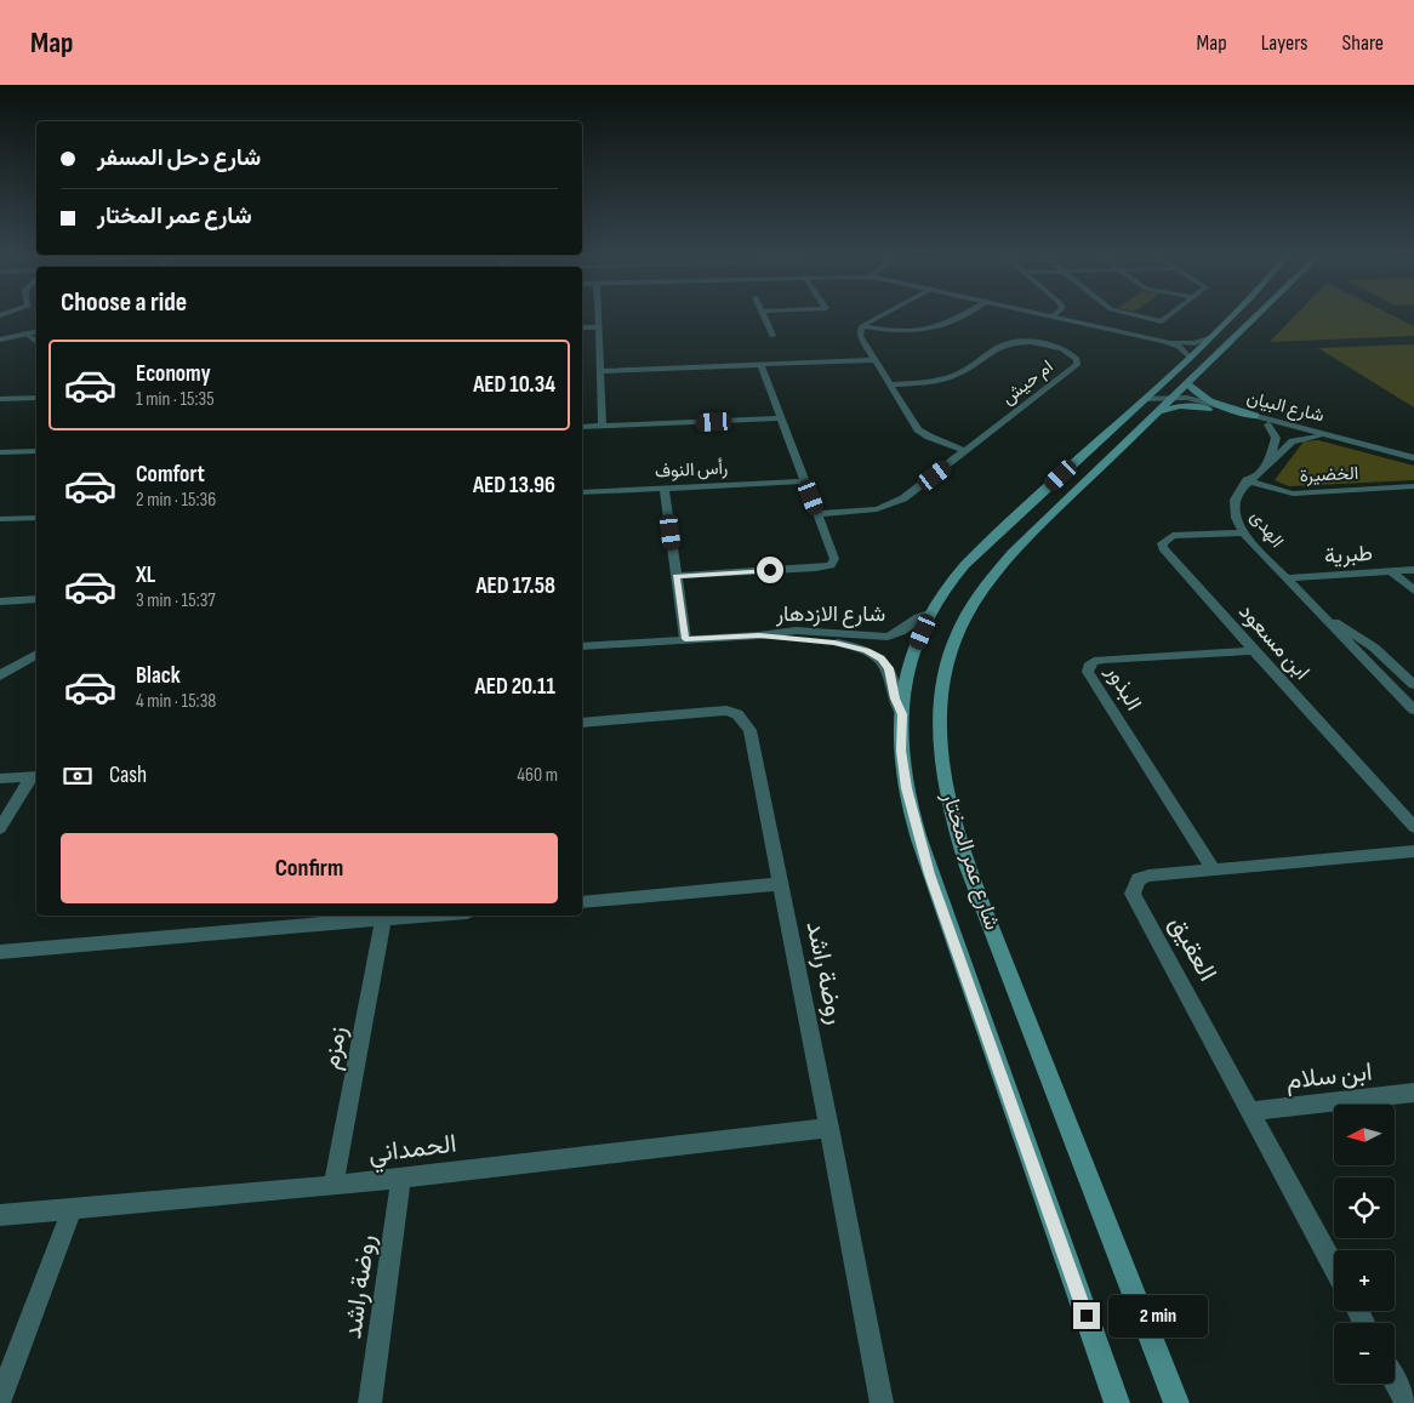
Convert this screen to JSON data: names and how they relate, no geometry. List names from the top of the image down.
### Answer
{
  "streets": {
    "main road": ["شارع عمر المختار"],
    "street": [
      "ام حيش",
      "شارع البيان",
      "رأس النوف",
      "الخضيرة",
      "الهدى",
      "طبرية",
      "شارع الازدهار",
      "ابن مسعود",
      "البذور",
      "العقيق",
      "روضة راشد",
      "زمزم",
      "ابن سلام",
      "الحمداني"
    ]
  },
  "crossings": [
    ["شارع البيان", "الهدى"],
    ["شارع البيان", "شارع عمر المختار"],
    ["الخضيرة", "الهدى"],
    ["الهدى", "طبرية"],
    ["الهدى", "ابن مسعود"],
    ["شارع الازدهار", "شارع عمر المختار"],
    ["ابن مسعود", "البذور"],
    ["البذور", "العقيق"],
    ["العقيق", "ابن سلام"],
    ["روضة راشد", "الحمداني"],
    ["زمزم", "الحمداني"]
  ],
  "north": "left",
  "page": {
    "header": "Map",
    "nav": ["Map", "Layers", "Share"],
    "banner": ["شارع دحل المسفر", "شارع عمر المختار"],
    "heading": "Choose a ride",
    "list": [
      {
        "name": "Economy",
        "note": "1 min · 15:35",
        "value": "AED 10.34"
      },
      {
        "name": "Comfort",
        "note": "2 min · 15:36",
        "value": "AED 13.96"
      },
      {
        "name": "XL",
        "note": "3 min · 15:37",
        "value": "AED 17.58"
      },
      {
        "name": "Black",
        "note": "4 min · 15:38",
        "value": "AED 20.11"
      }
    ],
    "pay": ["Cash", "460 m"],
    "buttons": "Confirm",
    "map_buttons": ["+", "−"],
    "bubble": "2 min"
  }
}
